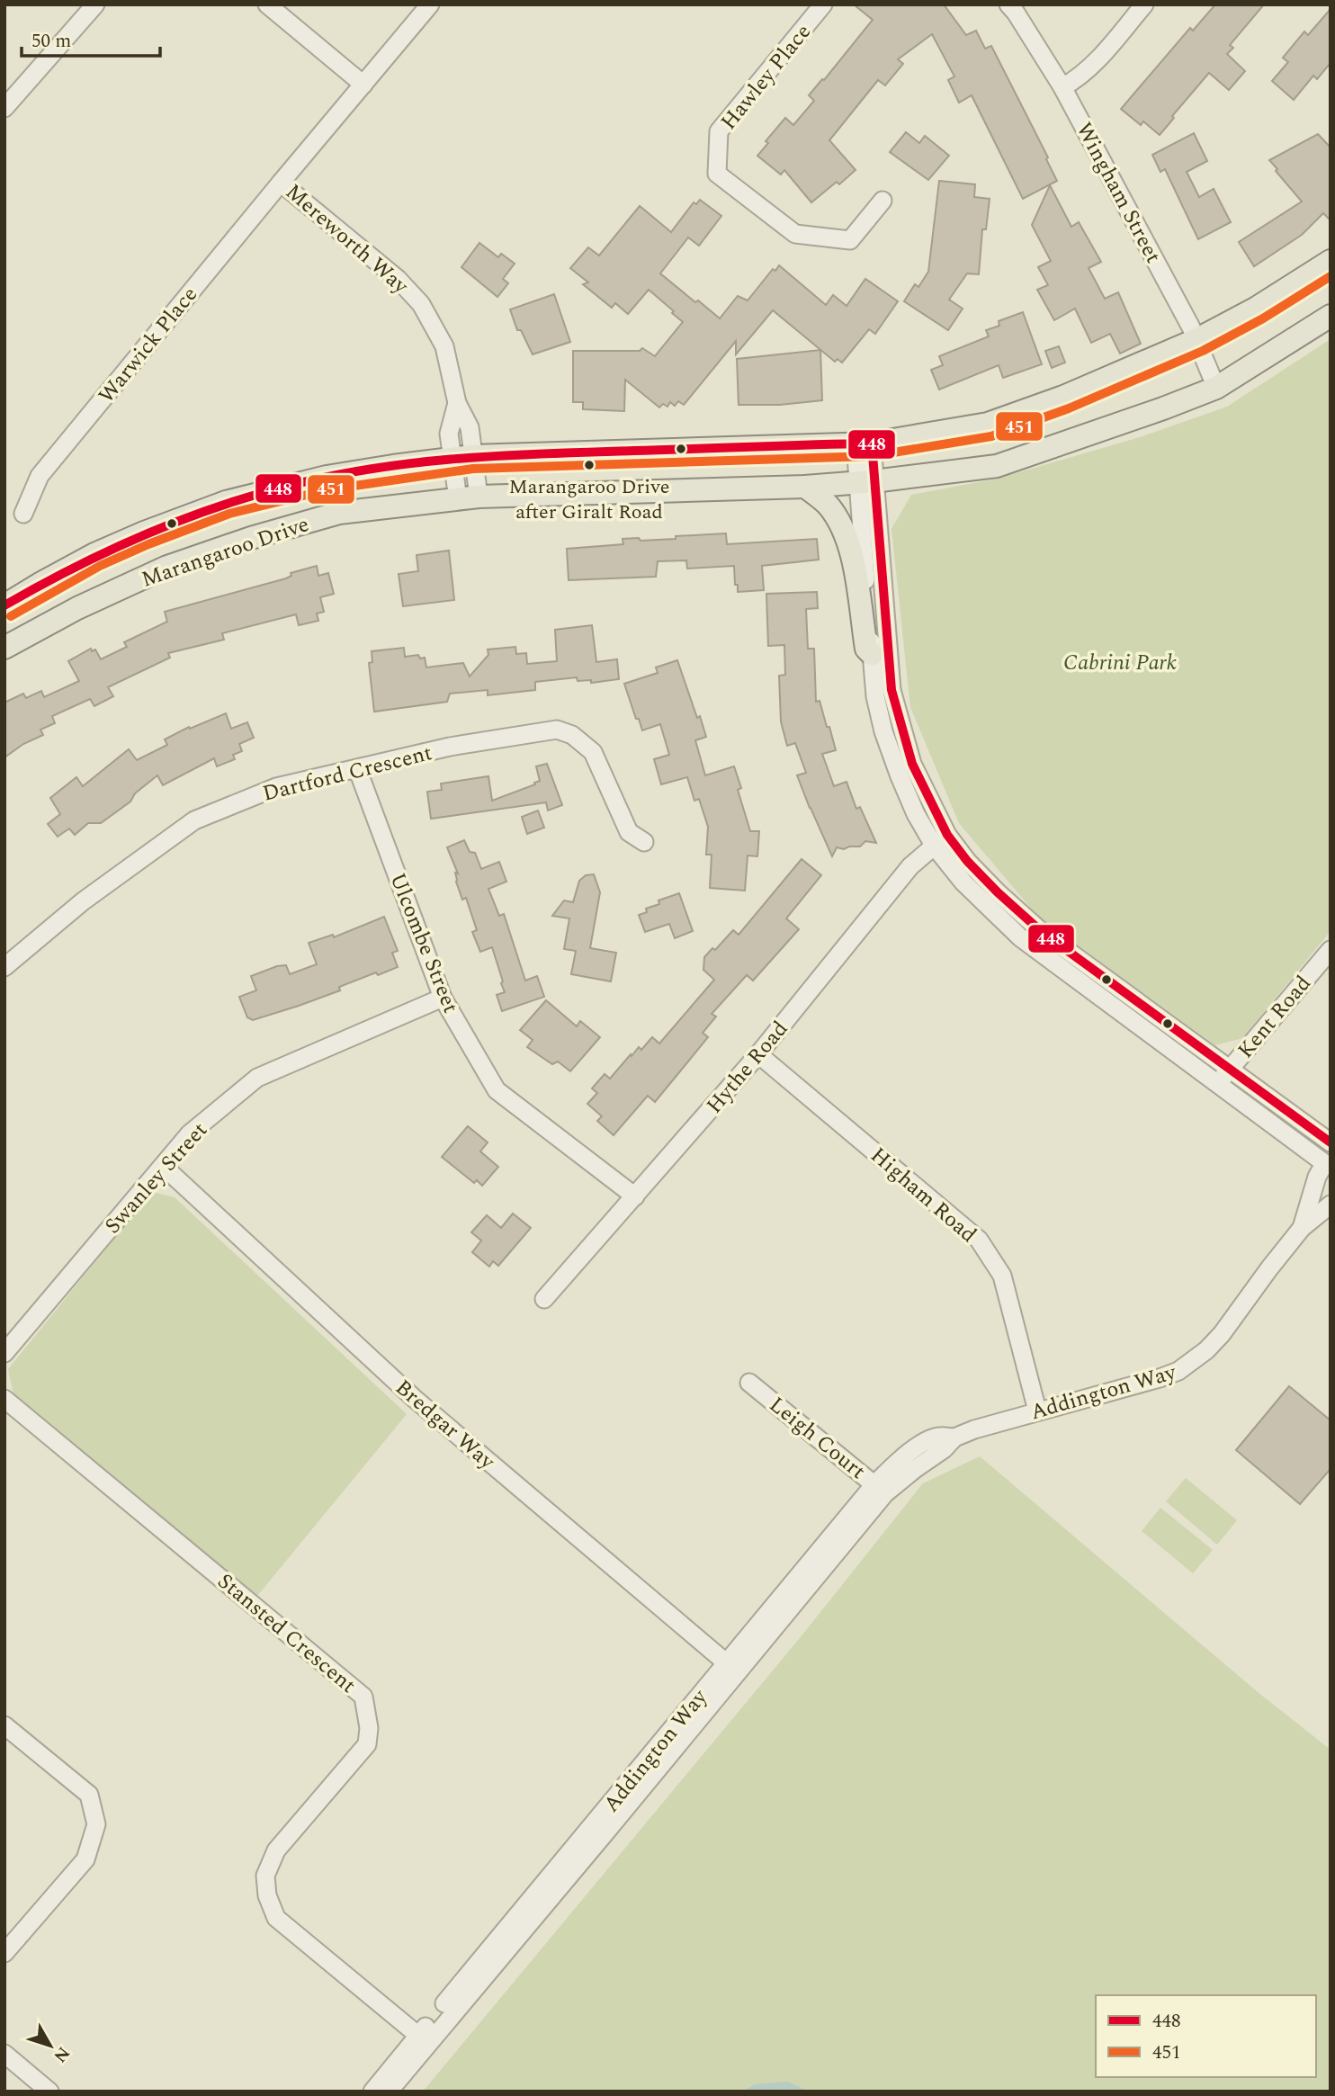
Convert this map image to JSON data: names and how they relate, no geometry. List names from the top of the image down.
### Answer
{
  "streets": {
    "main road": ["Marangaroo Drive"],
    "street": [
      "Hawley Place",
      "Wingham Street",
      "Mereworth Way",
      "Warwick Place",
      "Dartford Crescent",
      "Ulcombe Street",
      "Kent Road",
      "Hythe Road",
      "Swanley Street",
      "Higham Road",
      "Addington Way",
      "Bredgar Way",
      "Leigh Court",
      "Stansted Crescent"
    ]
  },
  "crossings": [
    ["Wingham Street", "Marangaroo Drive"],
    ["Mereworth Way", "Warwick Place"],
    ["Mereworth Way", "Marangaroo Drive"],
    ["Dartford Crescent", "Ulcombe Street"],
    ["Ulcombe Street", "Hythe Road"],
    ["Ulcombe Street", "Swanley Street"],
    ["Hythe Road", "Higham Road"],
    ["Swanley Street", "Bredgar Way"],
    ["Higham Road", "Addington Way"],
    ["Addington Way", "Bredgar Way"],
    ["Addington Way", "Leigh Court"],
    ["Addington Way", "Stansted Crescent"]
  ],
  "parks": ["Cabrini Park"],
  "places": ["Marangaroo Drive after Giralt Road"],
  "lines": ["transit line 451", "transit line 448"],
  "legend": ["448", "451"],
  "scale_bar": "50 m",
  "north": "bottom right"
}
